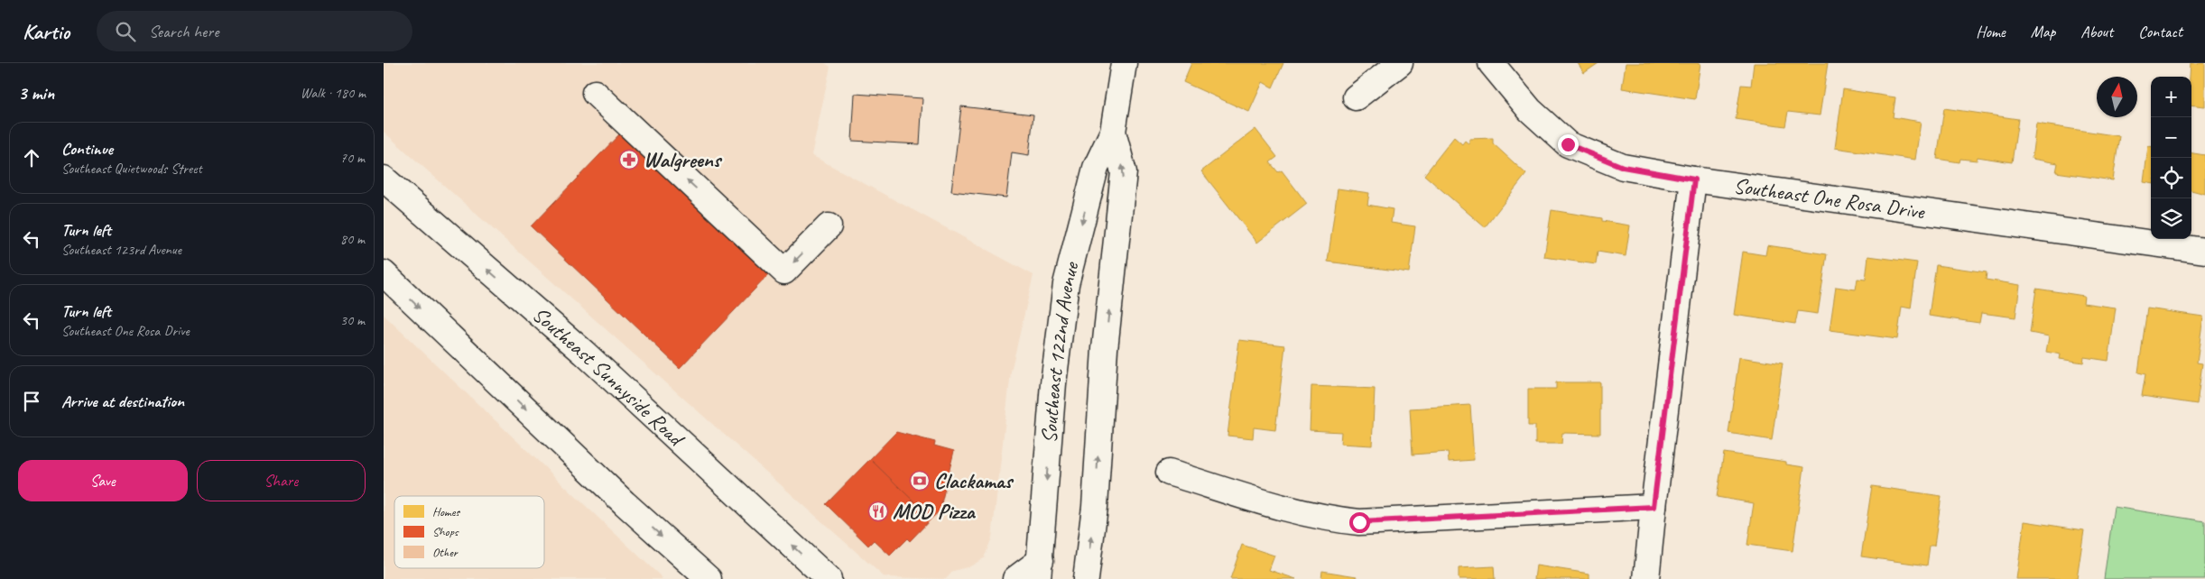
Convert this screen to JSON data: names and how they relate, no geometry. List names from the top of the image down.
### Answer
{
  "streets": {
    "main road": ["Southeast One Rosa Drive", "Southeast 122nd Avenue", "Southeast Sunnyside Road"]
  },
  "places": {
    "pharmacy": ["Walgreens"],
    "bank": ["Clackamas"],
    "restaurant": ["MOD Pizza"]
  },
  "legend": ["Homes", "Shops", "Other"],
  "north": "top",
  "page": {
    "header": "Kartio",
    "search": "Search here",
    "nav": [
      "Home",
      "Map",
      "About",
      "Contact"
    ],
    "heading": ["3 min", "Walk · 180 m"],
    "map_buttons": ["+", "−"],
    "list": [
      ["Continue", "Southeast Quietwoods Street", "70 m"],
      ["Turn left", "Southeast 123rd Avenue", "80 m"],
      ["Turn left", "Southeast One Rosa Drive", "30 m"],
      "Arrive at destination"
    ],
    "buttons": ["Save", "Share"]
  }
}
